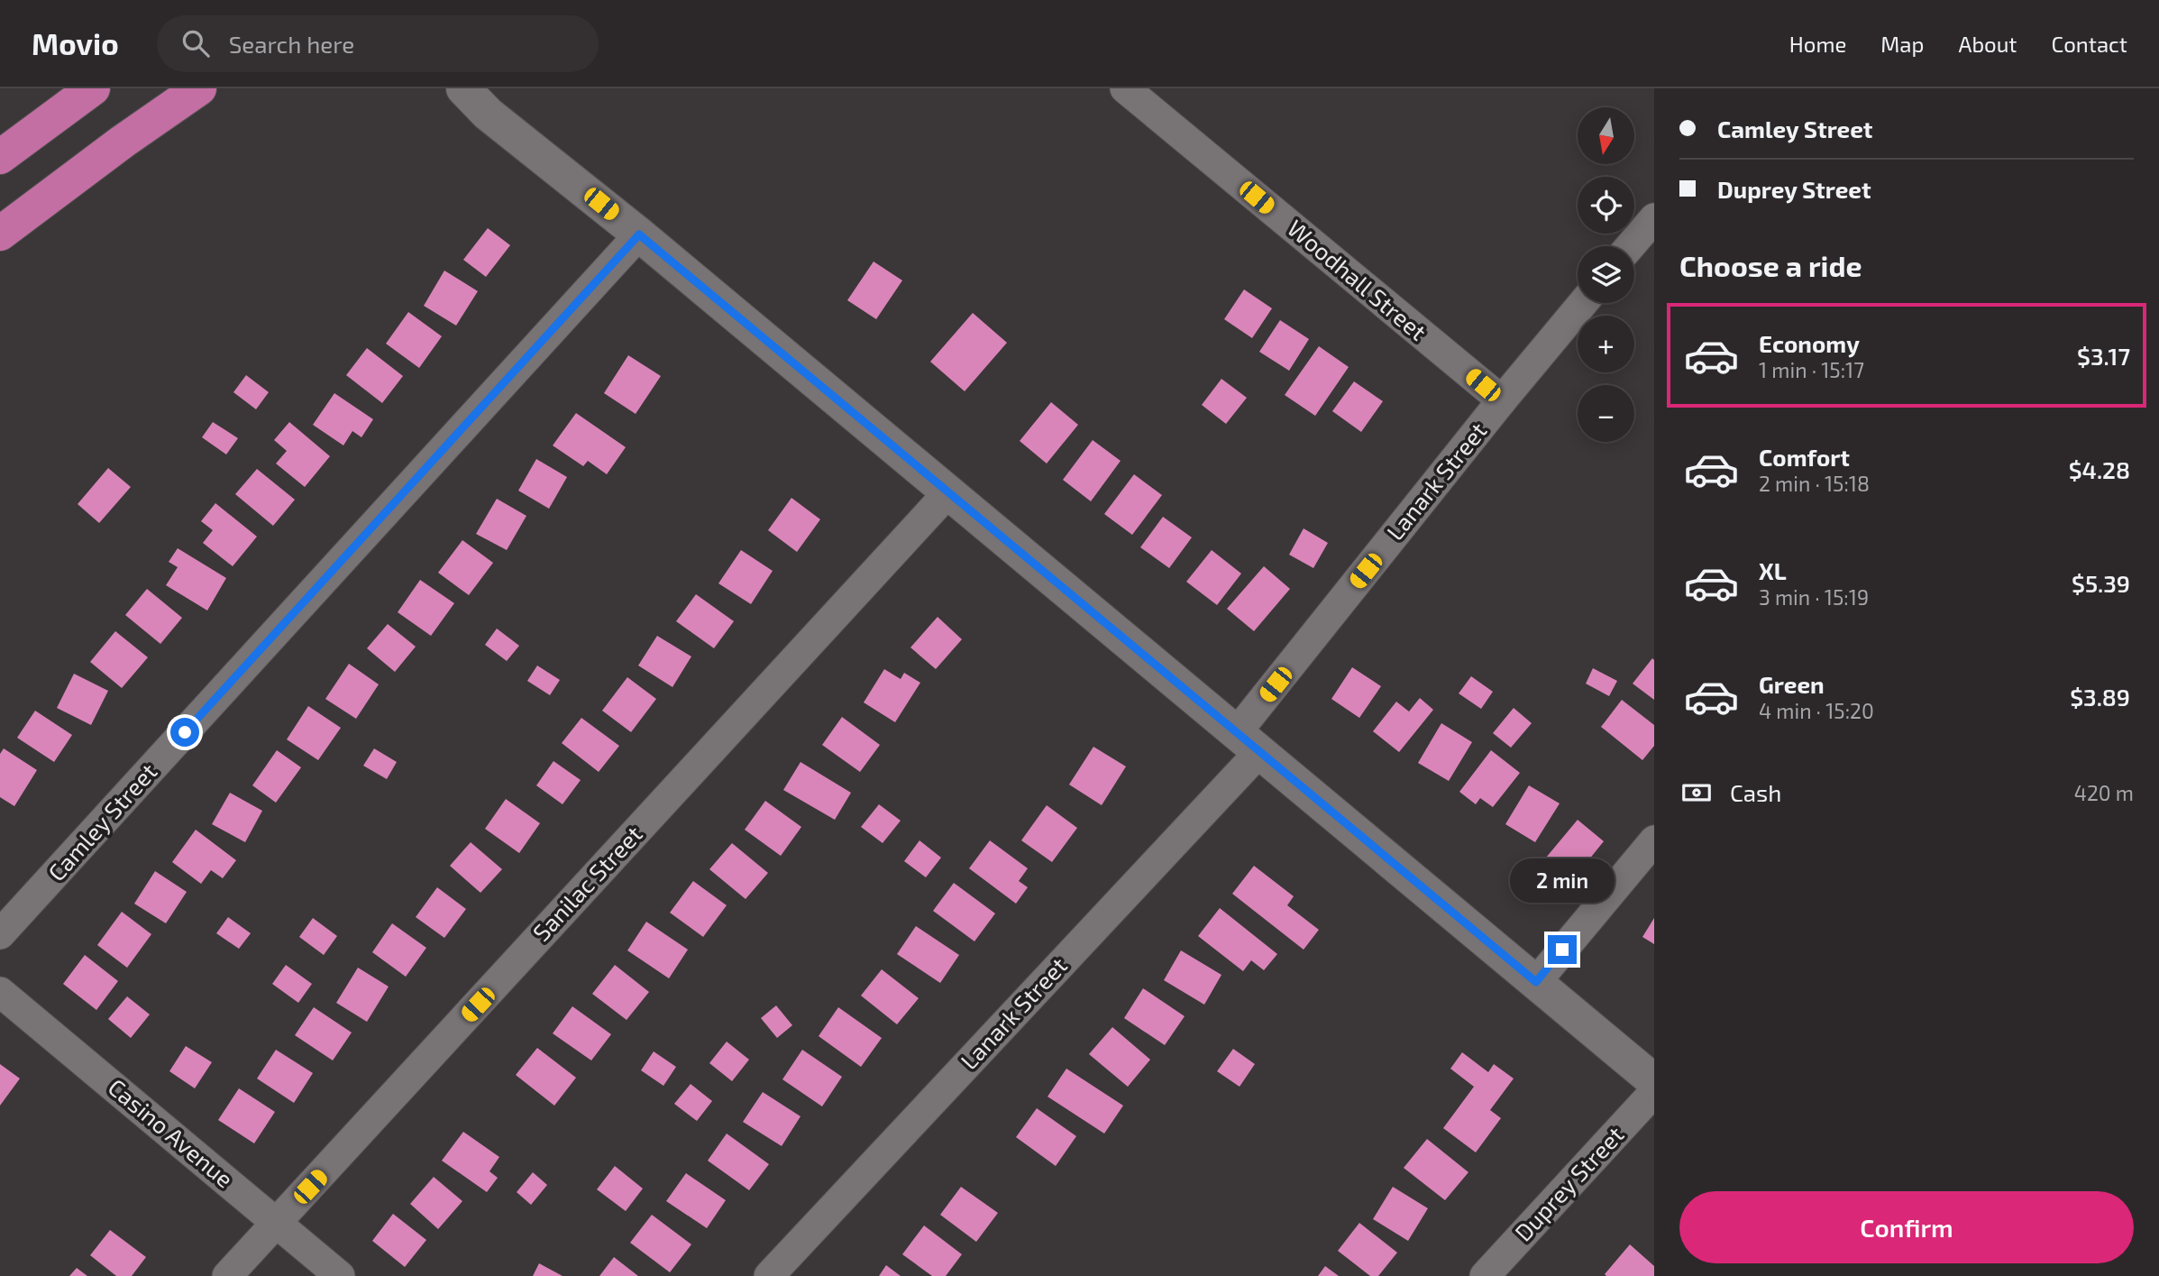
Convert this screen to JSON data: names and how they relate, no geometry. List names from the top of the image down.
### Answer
{
  "streets": {
    "street": [
      "Woodhall Street",
      "Lanark Street",
      "Camley Street",
      "Sanilac Street",
      "Casino Avenue",
      "Duprey Street"
    ]
  },
  "crossings": [
    ["Woodhall Street", "Lanark Street"],
    ["Sanilac Street", "Casino Avenue"]
  ],
  "north": "bottom",
  "page": {
    "header": "Movio",
    "search": "Search here",
    "nav": [
      "Home",
      "Map",
      "About",
      "Contact"
    ],
    "banner": ["Camley Street", "Duprey Street"],
    "map_buttons": ["+", "−"],
    "heading": "Choose a ride",
    "list": [
      {
        "name": "Economy",
        "note": "1 min · 15:17",
        "value": "$3.17"
      },
      {
        "name": "Comfort",
        "note": "2 min · 15:18",
        "value": "$4.28"
      },
      {
        "name": "XL",
        "note": "3 min · 15:19",
        "value": "$5.39"
      },
      {
        "name": "Green",
        "note": "4 min · 15:20",
        "value": "$3.89"
      }
    ],
    "pay": ["Cash", "420 m"],
    "bubble": "2 min",
    "buttons": "Confirm"
  }
}
